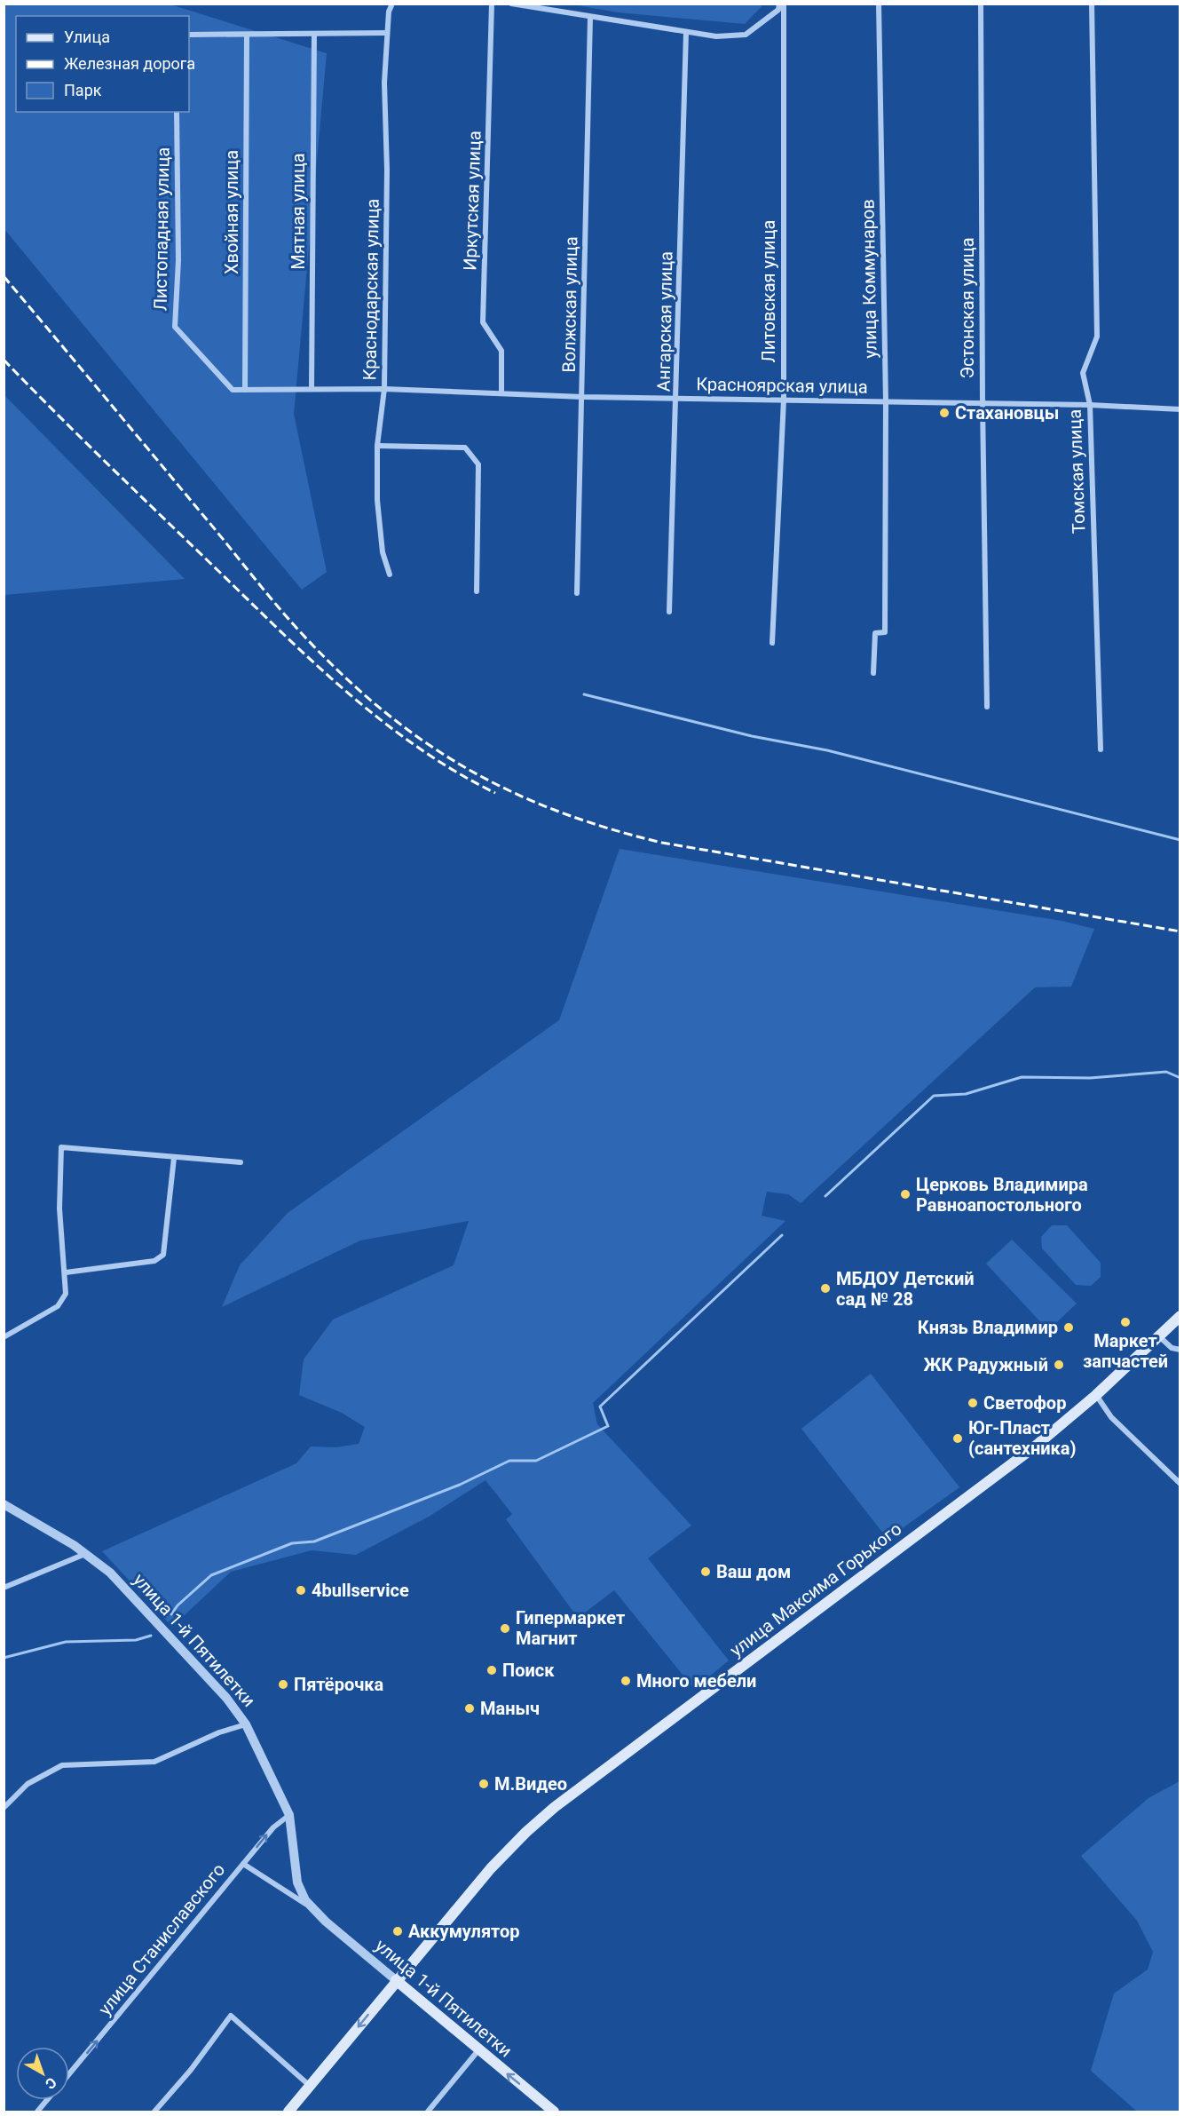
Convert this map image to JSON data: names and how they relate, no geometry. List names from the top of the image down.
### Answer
{
  "streets": {
    "main road": ["улица Максима Горького", "улица 1-й Пятилетки"],
    "street": [
      "Иркутская улица",
      "Мятная улица",
      "Хвойная улица",
      "Листопадная улица",
      "улица Коммунаров",
      "Краснодарская улица",
      "Литовская улица",
      "Волжская улица",
      "Эстонская улица",
      "Ангарская улица",
      "Красноярская улица",
      "Томская улица",
      "улица Станиславского"
    ]
  },
  "crossings": [
    ["Иркутская улица", "Красноярская улица"],
    ["Мятная улица", "Красноярская улица"],
    ["Хвойная улица", "Красноярская улица"],
    ["Листопадная улица", "Красноярская улица"],
    ["улица Коммунаров", "Красноярская улица"],
    ["Краснодарская улица", "Красноярская улица"],
    ["Литовская улица", "Красноярская улица"],
    ["Волжская улица", "Красноярская улица"],
    ["Эстонская улица", "Красноярская улица"],
    ["Ангарская улица", "Красноярская улица"],
    ["Красноярская улица", "Томская улица"],
    ["улица Максима Горького", "улица 1-й Пятилетки"],
    ["улица 1-й Пятилетки", "улица Станиславского"]
  ],
  "one_way": ["улица Станиславского"],
  "places": [
    "Стахановцы",
    "Церковь Владимира Равноапостольного",
    "МБДОУ Детский сад № 28",
    "Маркет запчастей",
    "Князь Владимир",
    "ЖК Радужный",
    "Светофор",
    "Юг-Пласт (сантехника)",
    "Ваш дом",
    "4bullservice",
    "Гипермаркет Магнит",
    "Поиск",
    "Много мебели",
    "Пятёрочка",
    "Маныч",
    "М.Видео",
    "Аккумулятор"
  ],
  "legend": ["Улица", "Железная дорога", "Парк"],
  "north": "bottom right"
}
